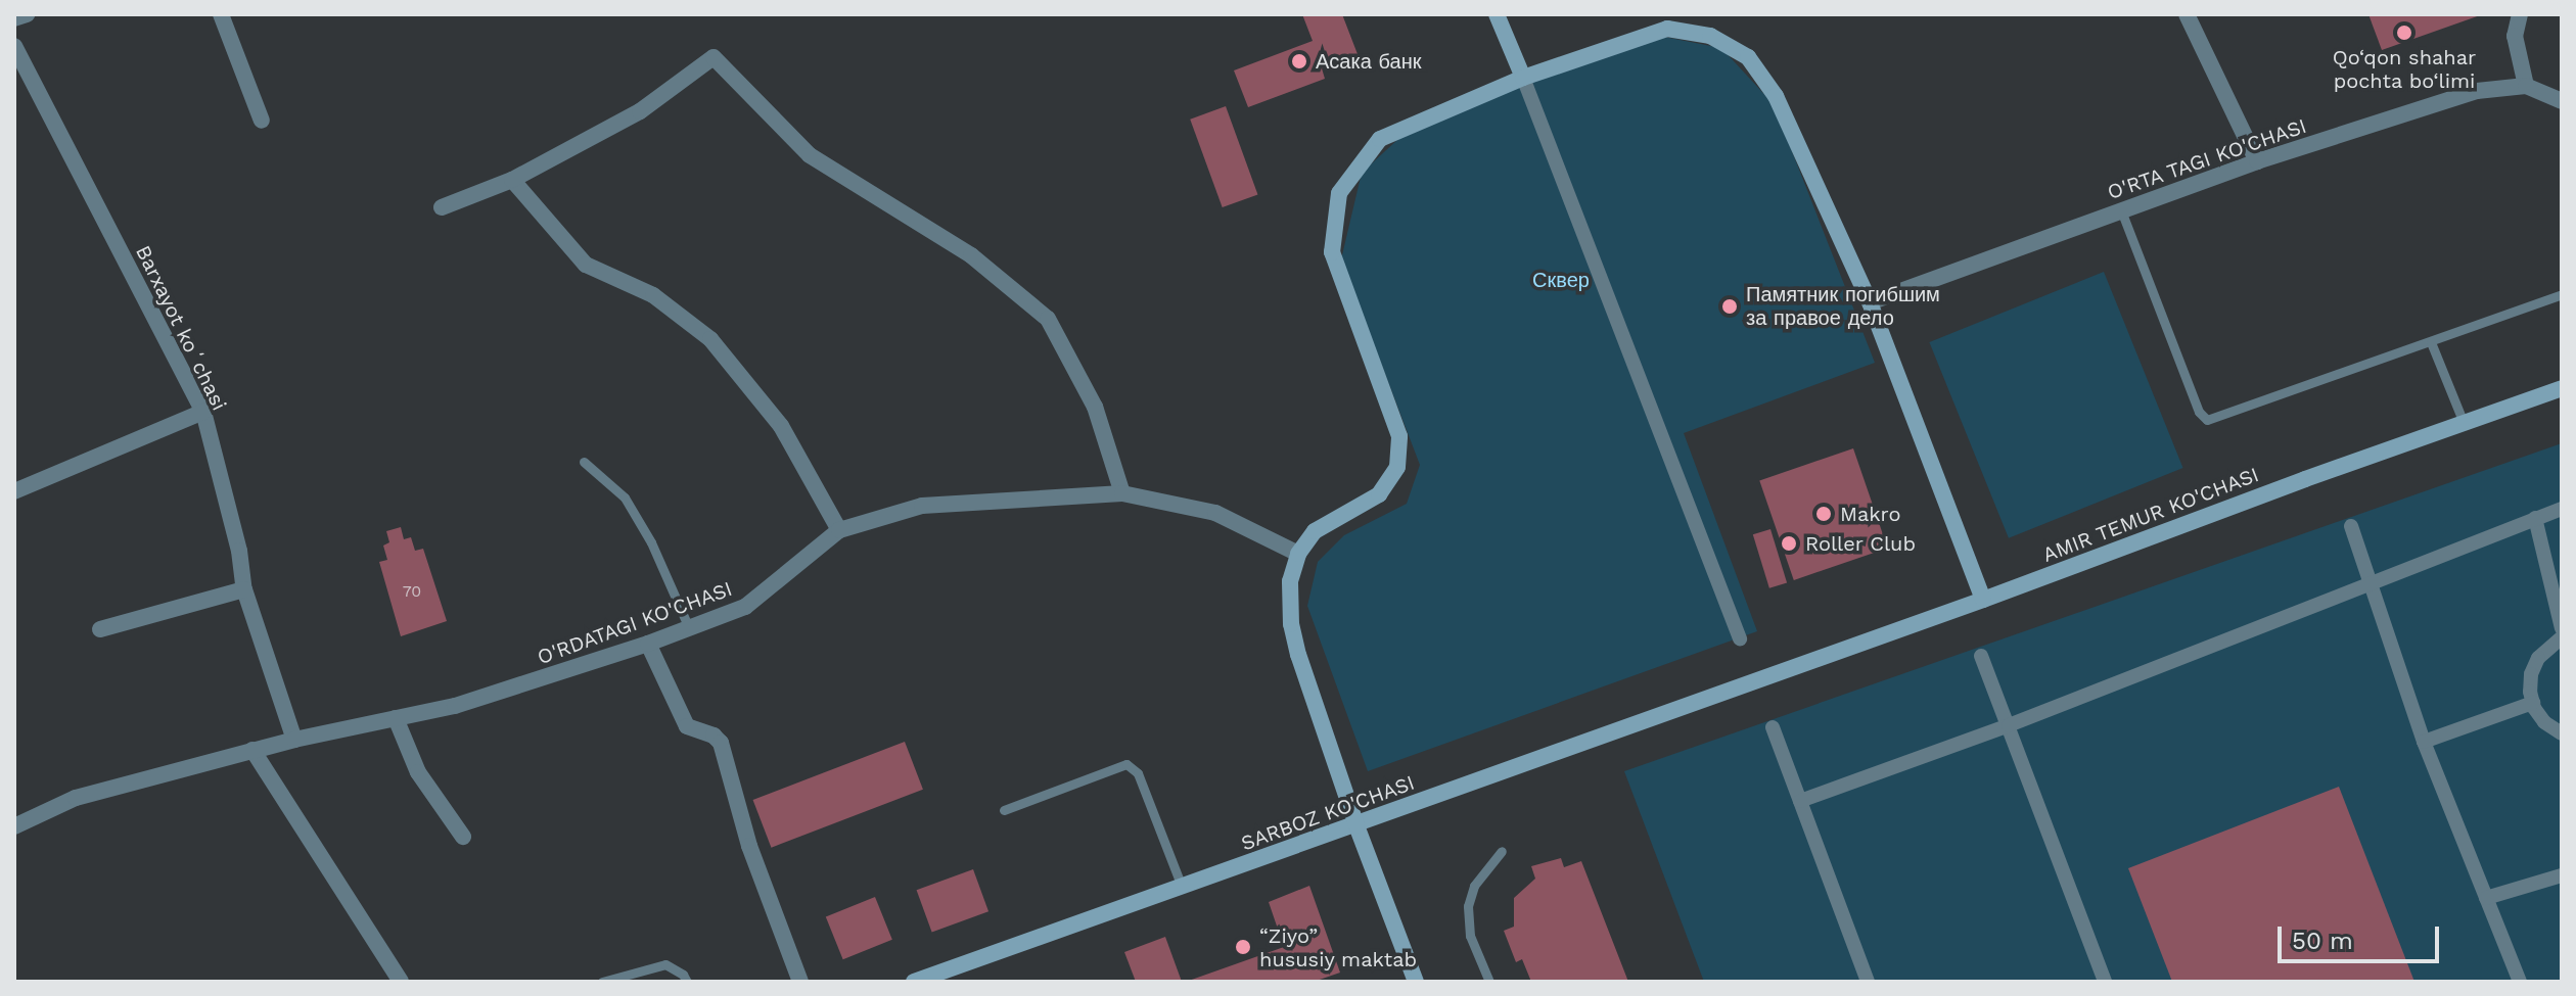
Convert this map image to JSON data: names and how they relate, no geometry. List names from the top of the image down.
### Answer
{
  "streets": {
    "main road": ["AMIR TEMUR KO'CHASI", "SARBOZ KO'CHASI"],
    "street": ["O'RTA TAGI KO'CHASI", "Barxayot koʻchasi", "O'RDATAGI KO'CHASI"]
  },
  "crossings": [
    ["Barxayot koʻchasi", "O'RDATAGI KO'CHASI"],
    ["AMIR TEMUR KO'CHASI", "SARBOZ KO'CHASI"]
  ],
  "parks": ["Сквер"],
  "places": [
    "Qo‘qon shahar pochta bo‘limi",
    "Асака банк",
    "Памятник погибшим за правое дело",
    "Makro",
    "Roller Club",
    "“Ziyo” hususiy maktab"
  ],
  "house_numbers": ["70"],
  "scale_bar": "50 m"
}
